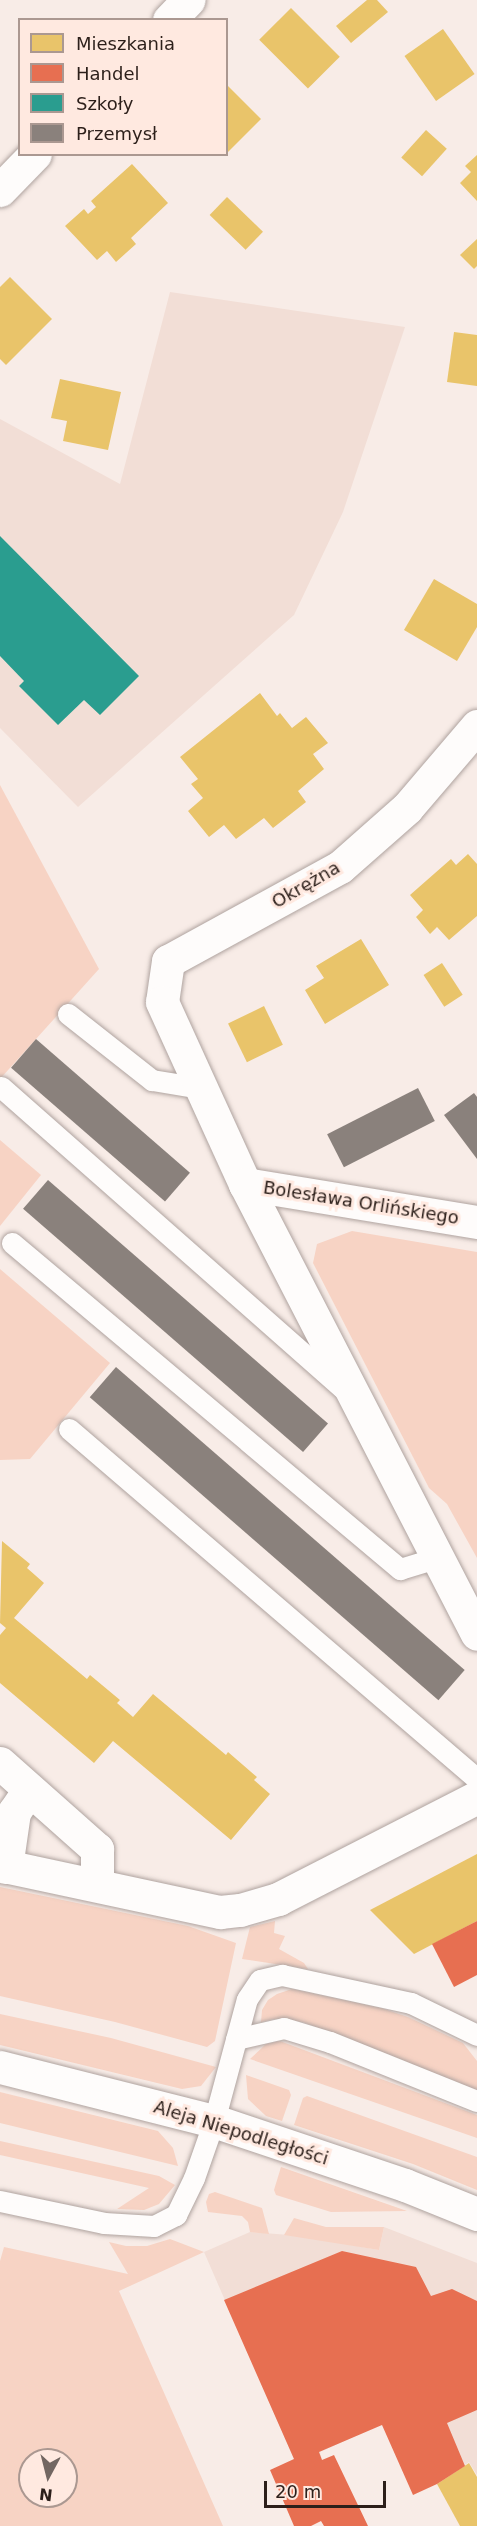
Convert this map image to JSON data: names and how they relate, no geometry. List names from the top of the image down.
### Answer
{
  "streets": {
    "street": ["Okrężna", "Bolesława Orlińskiego", "Aleja Niepodległości"]
  },
  "legend": [
    "Mieszkania",
    "Handel",
    "Szkoły",
    "Przemysł"
  ],
  "scale_bar": "20 m",
  "north": "bottom"
}
